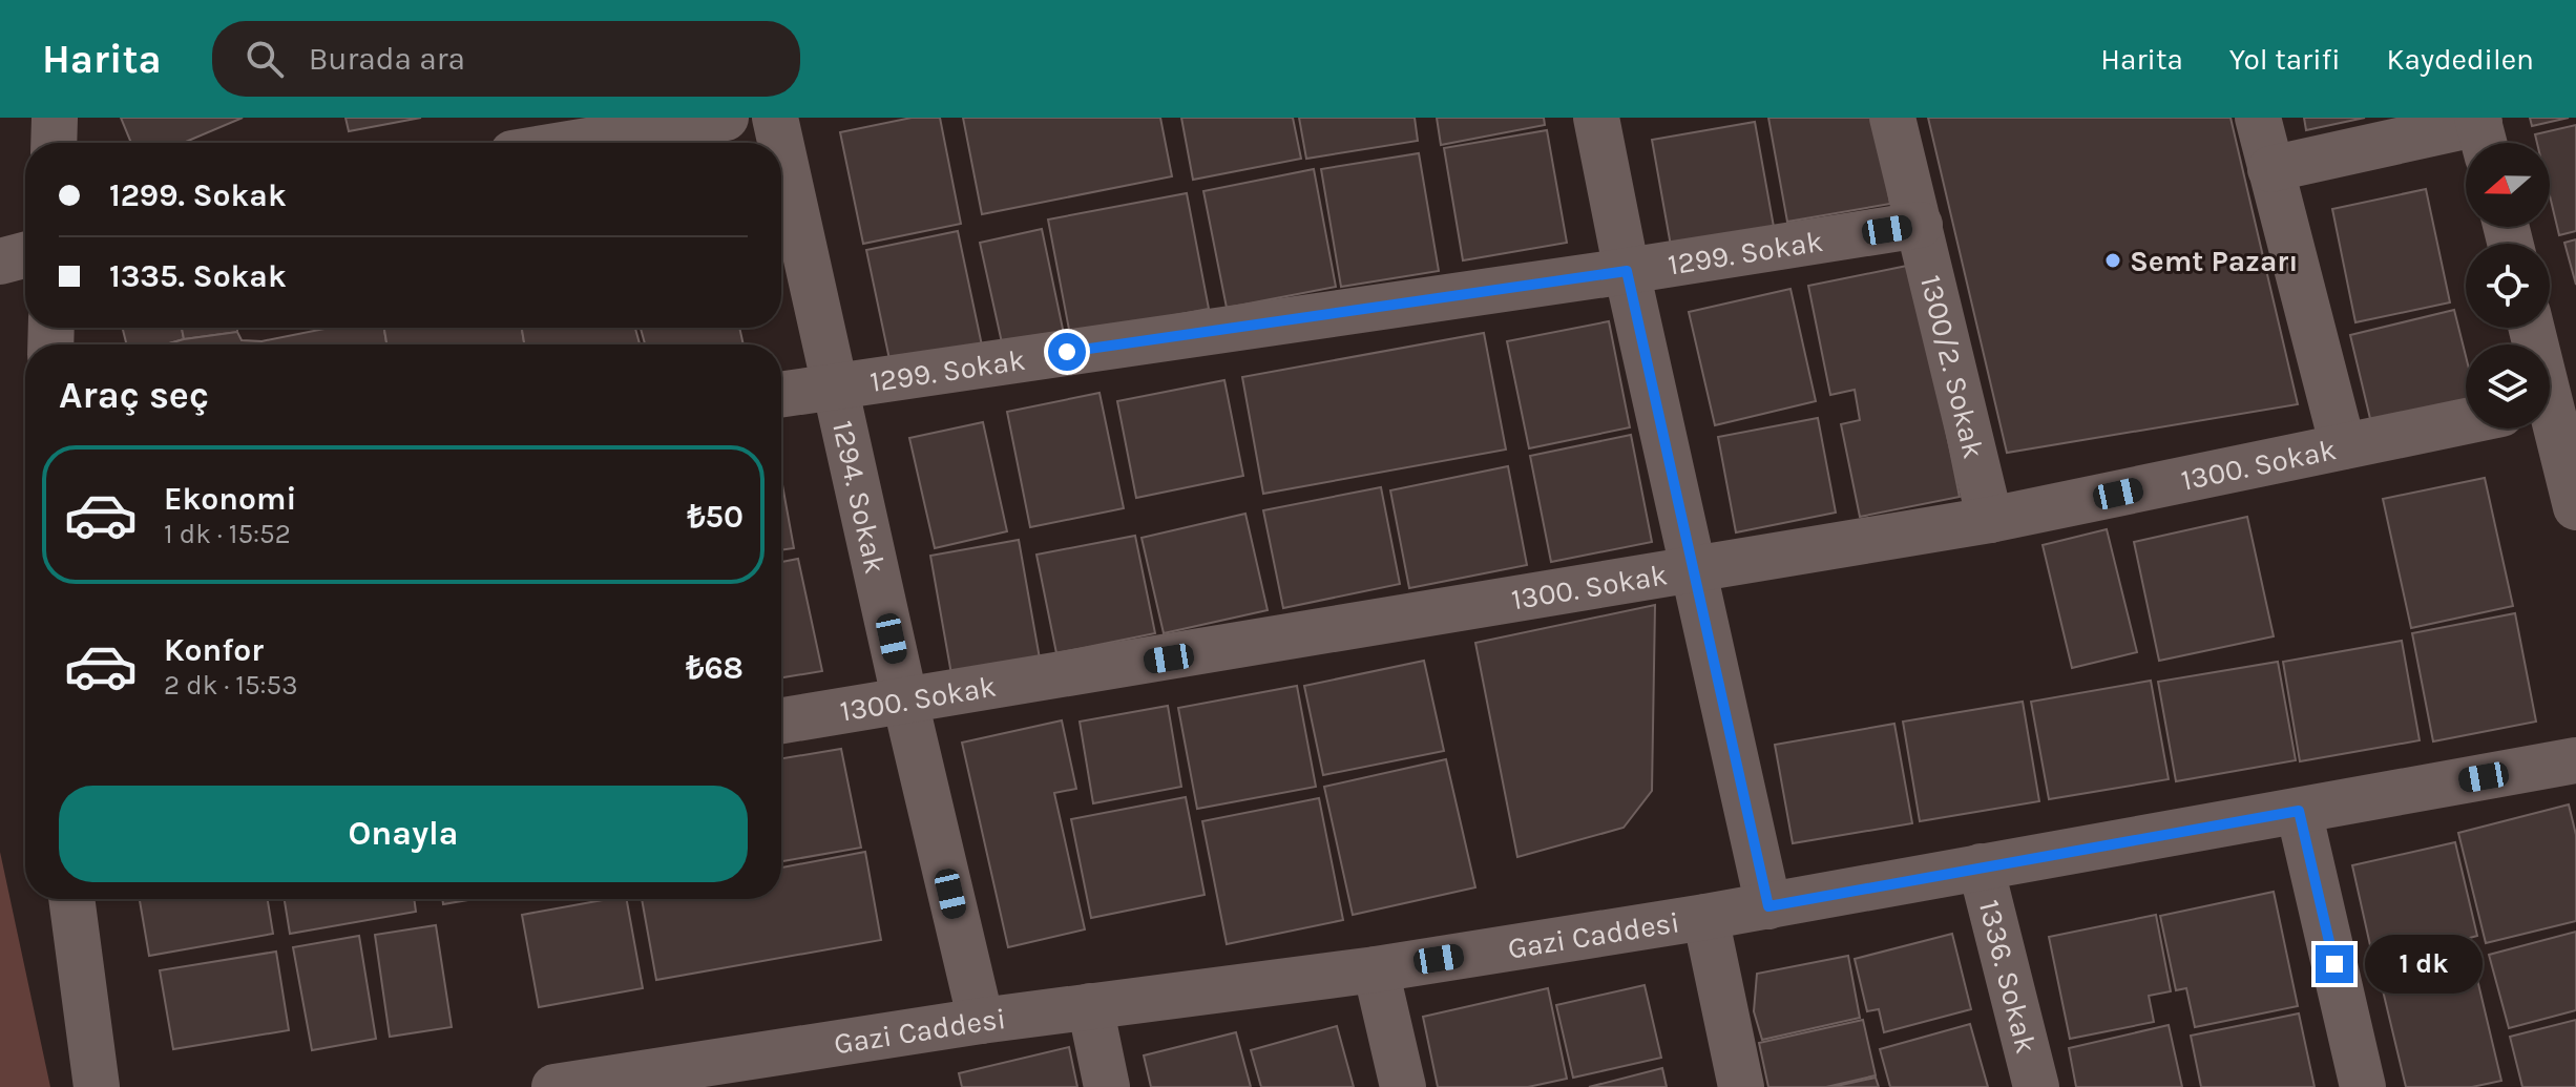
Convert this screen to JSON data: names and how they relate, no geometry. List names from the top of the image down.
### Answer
{
  "streets": {
    "street": [
      "1299. Sokak",
      "1300/2. Sokak",
      "1300. Sokak",
      "1294. Sokak",
      "Gazi Caddesi",
      "1336. Sokak"
    ]
  },
  "crossings": [
    ["1299. Sokak", "1300/2. Sokak"],
    ["1299. Sokak", "1294. Sokak"],
    ["1300/2. Sokak", "1300. Sokak"],
    ["1300. Sokak", "1294. Sokak"],
    ["1294. Sokak", "Gazi Caddesi"],
    ["Gazi Caddesi", "1336. Sokak"]
  ],
  "places": ["Semt Pazarı"],
  "north": "left",
  "page": {
    "header": "Harita",
    "search": "Burada ara",
    "nav": ["Harita", "Yol tarifi", "Kaydedilen"],
    "banner": ["1299. Sokak", "1335. Sokak"],
    "heading": "Araç seç",
    "list": [
      {
        "name": "Ekonomi",
        "note": "1 dk · 15:52",
        "value": "₺50"
      },
      {
        "name": "Konfor",
        "note": "2 dk · 15:53",
        "value": "₺68"
      }
    ],
    "buttons": "Onayla",
    "bubble": "1 dk"
  }
}
